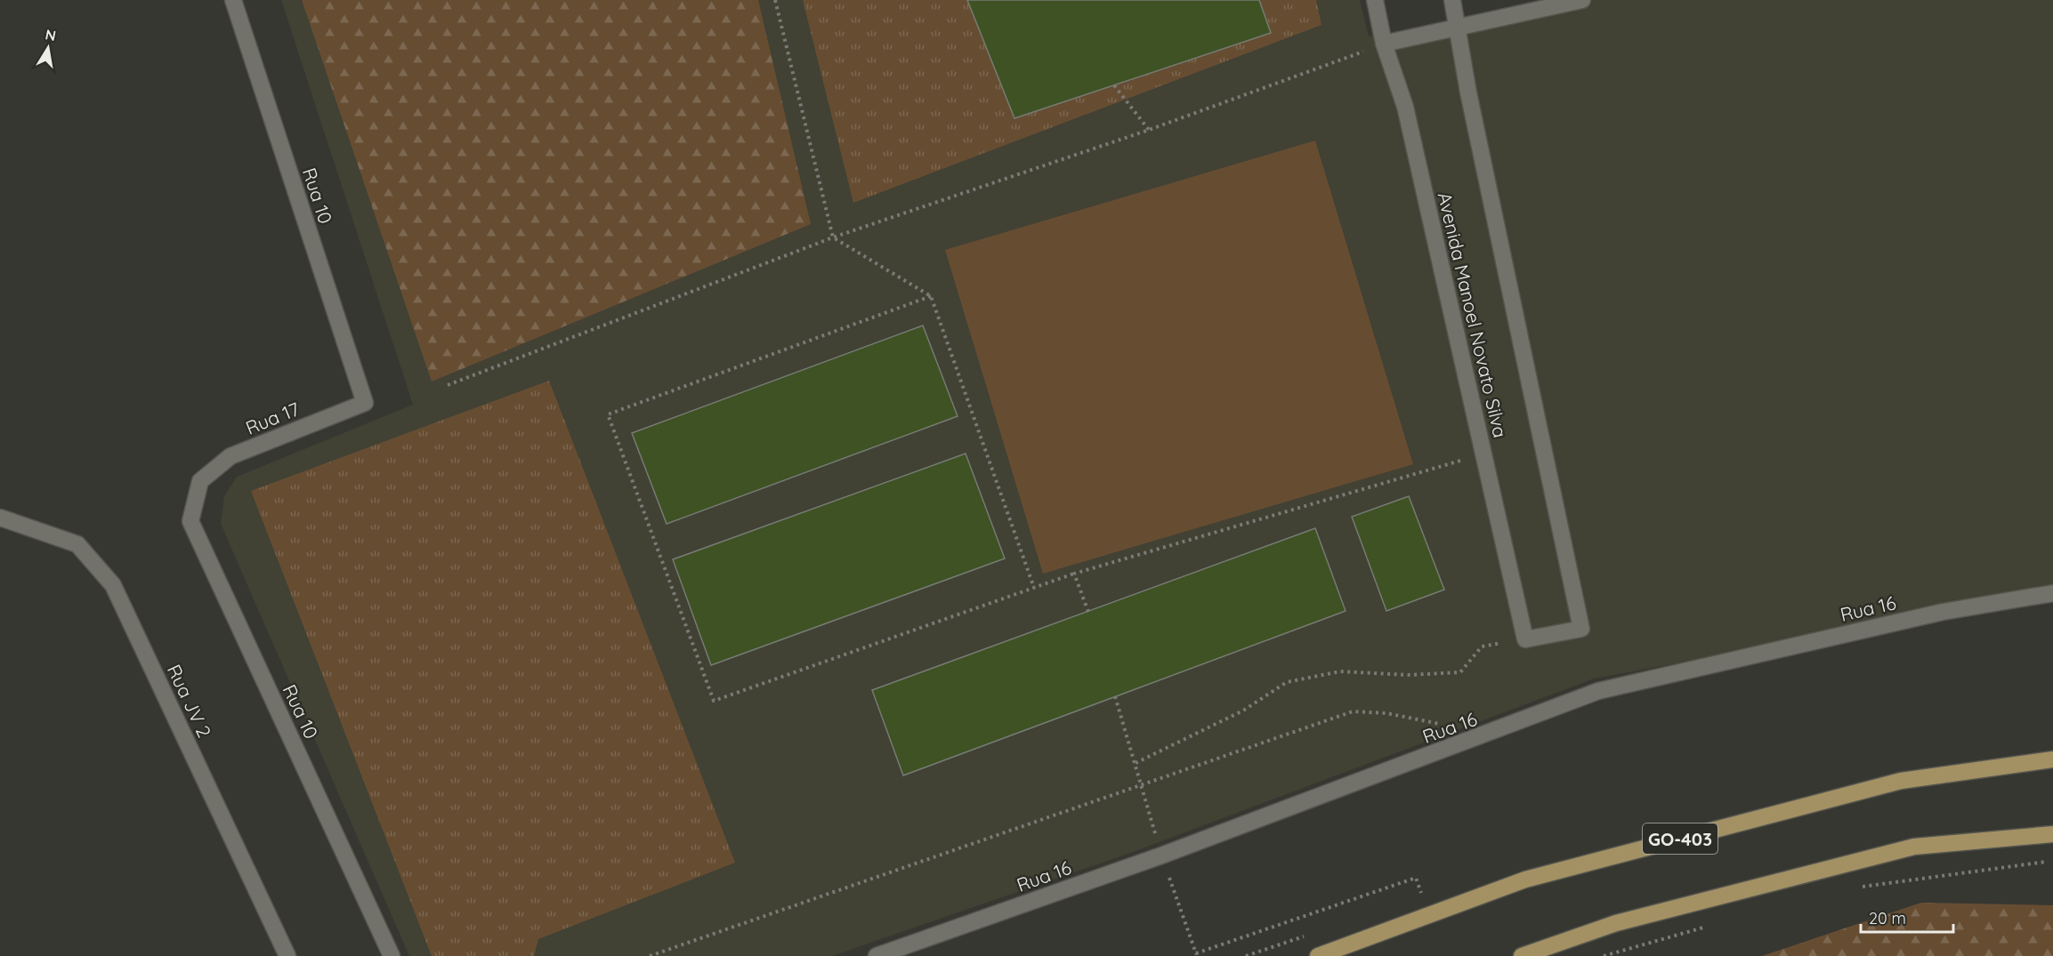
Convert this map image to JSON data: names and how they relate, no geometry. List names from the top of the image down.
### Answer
{
  "streets": {
    "main road": ["GO-403"],
    "street": [
      "Rua 10",
      "Avenida Manoel Novato Silva",
      "Rua 17",
      "Rua 16",
      "Rua JV 2"
    ]
  },
  "crossings": [
    ["Rua 10", "Rua 17"]
  ],
  "scale_bar": "20 m",
  "north": "top"
}
